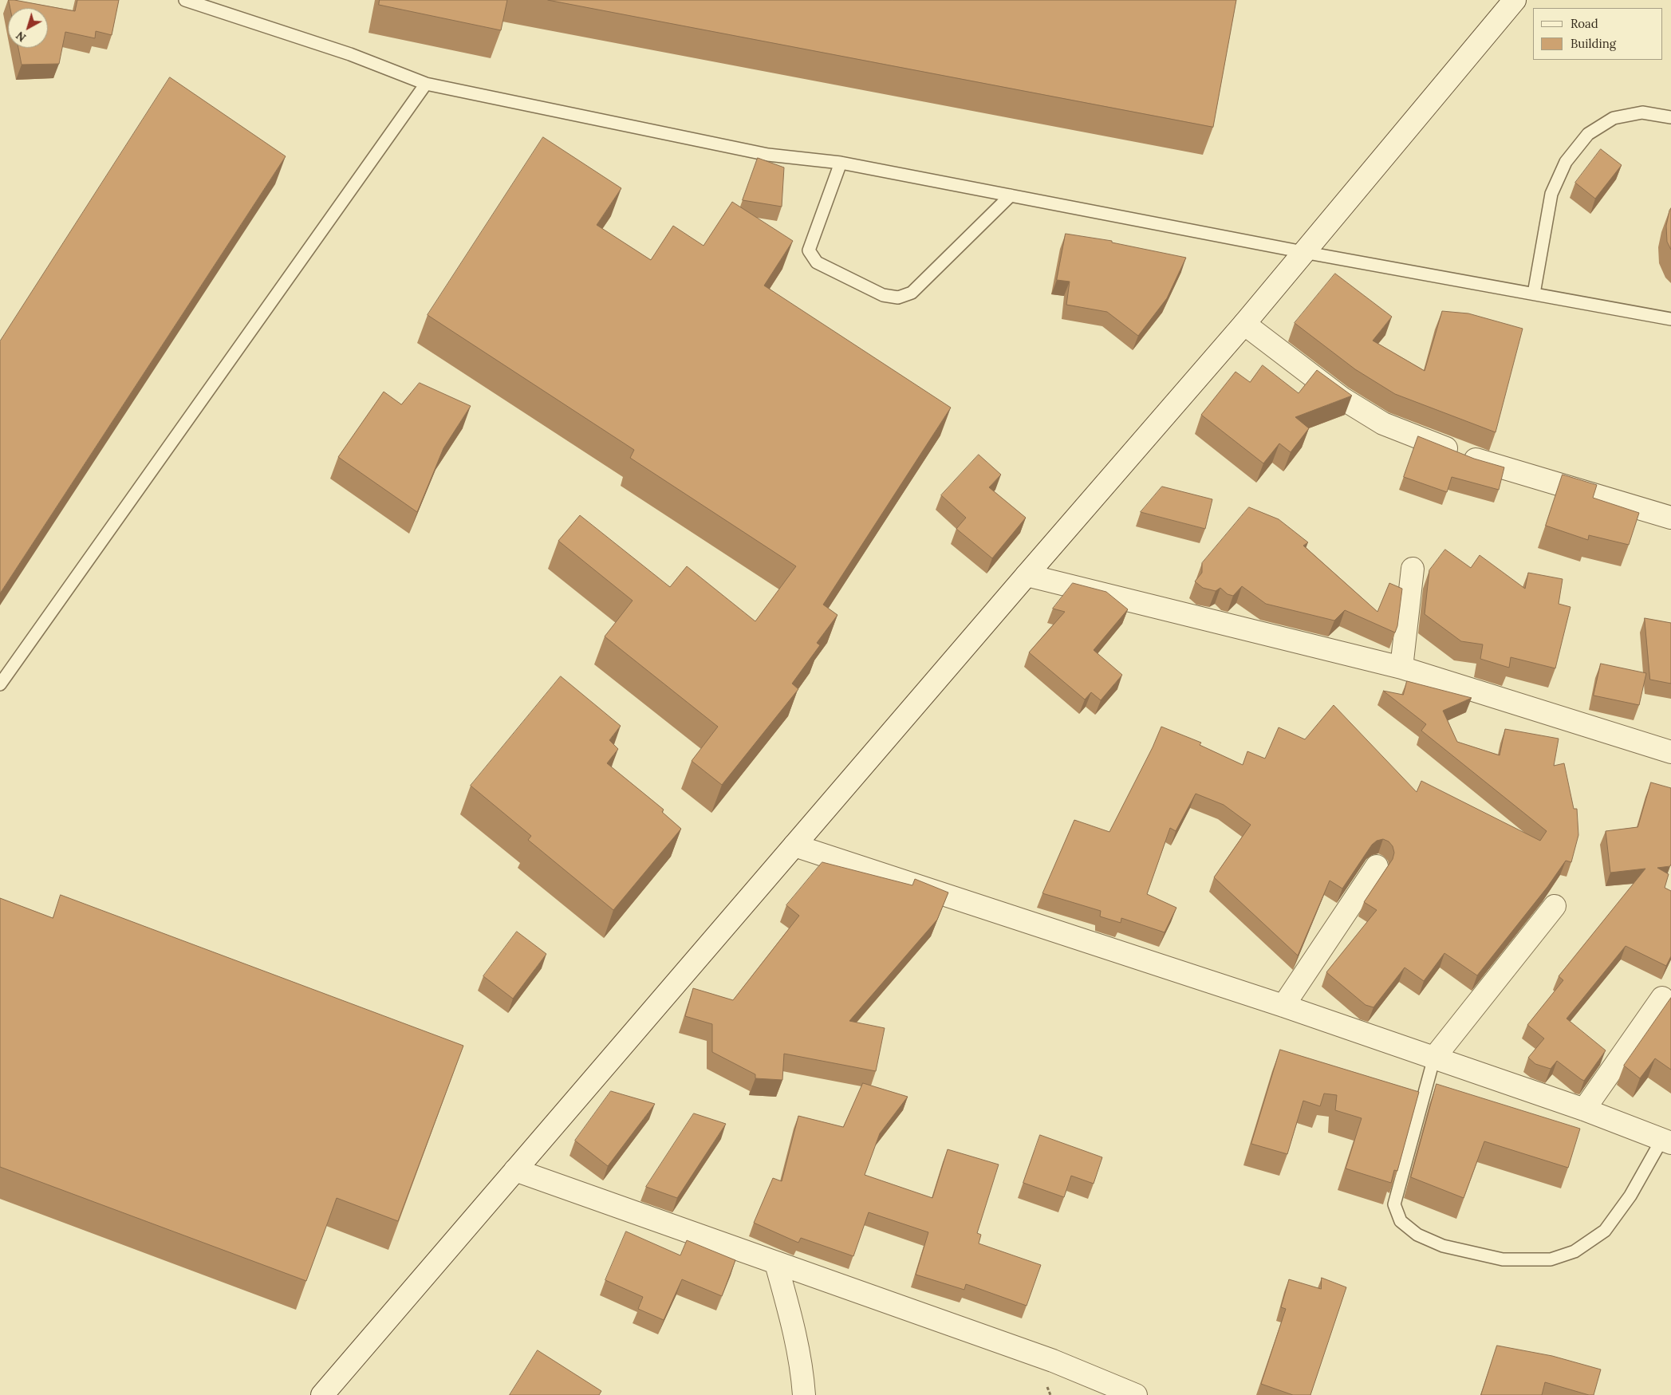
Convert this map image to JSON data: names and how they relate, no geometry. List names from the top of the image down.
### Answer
{
  "legend": ["Road", "Building"],
  "north": "bottom left"
}
